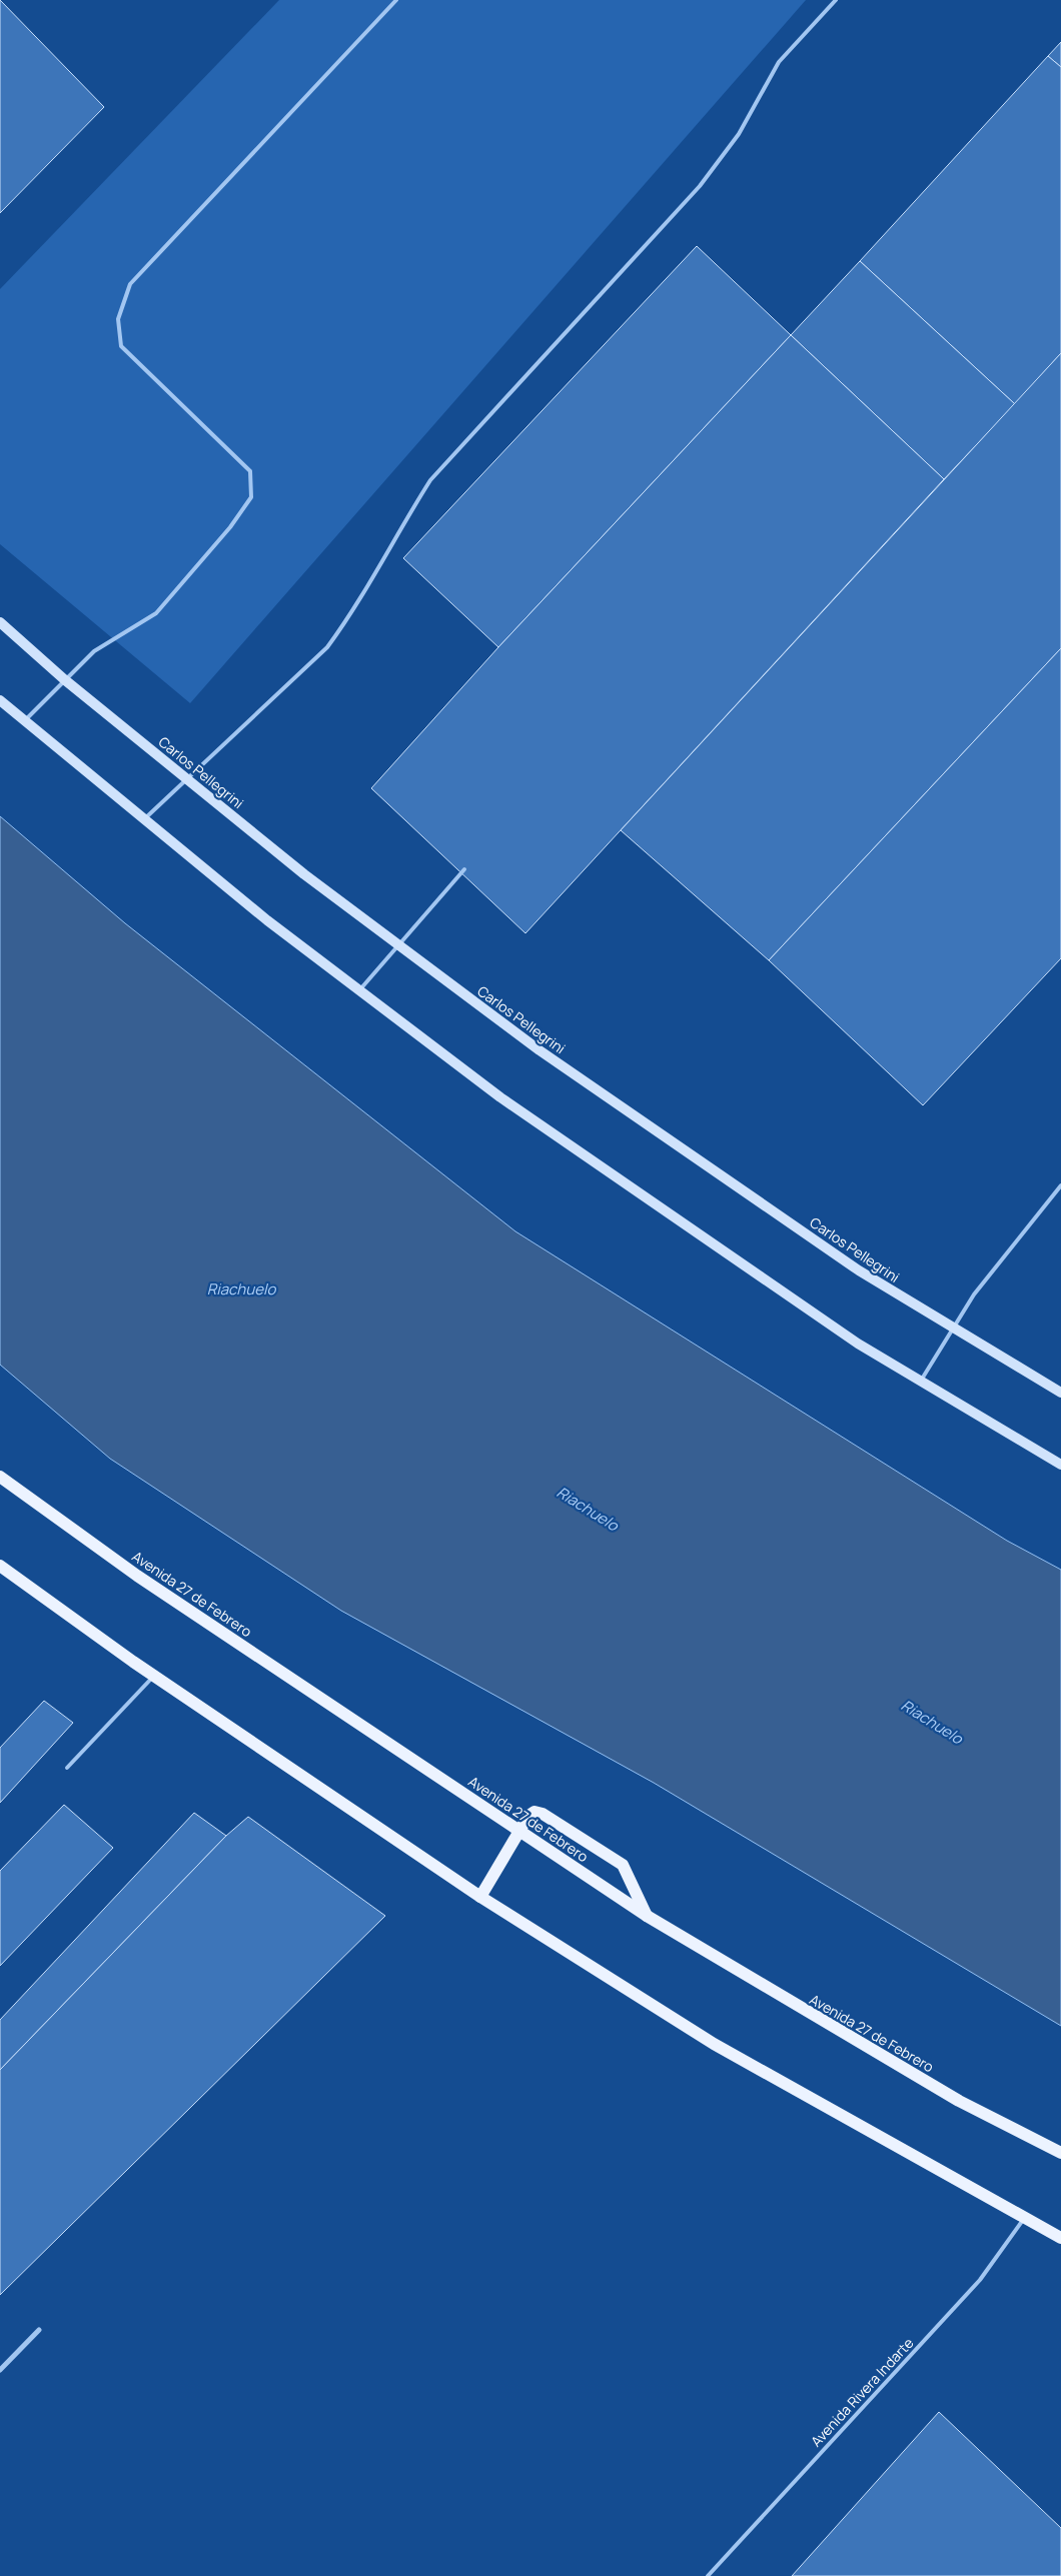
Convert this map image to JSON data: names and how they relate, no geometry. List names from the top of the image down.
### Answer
{
  "streets": {
    "main road": ["Carlos Pellegrini", "Avenida 27 de Febrero"],
    "lane": ["Avenida Rivera Indarte"]
  },
  "water": ["Riachuelo"]
}
